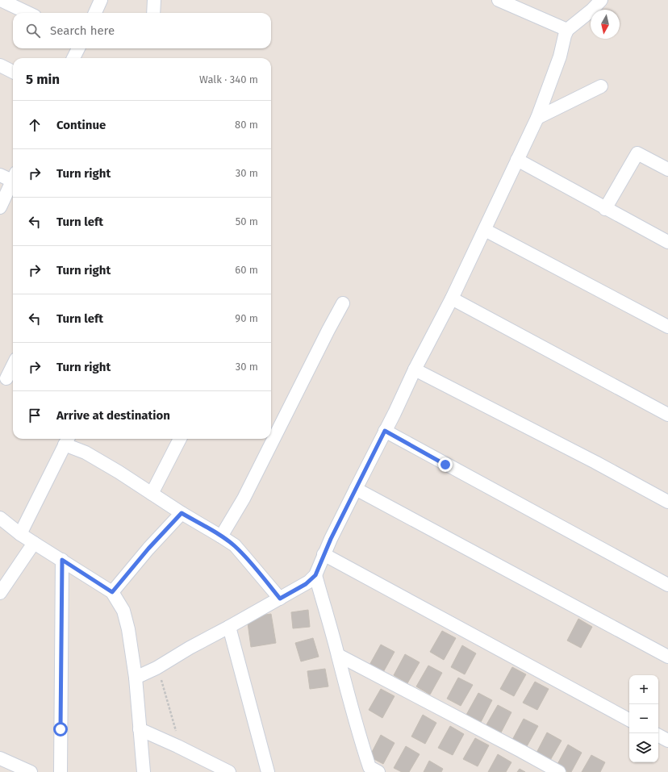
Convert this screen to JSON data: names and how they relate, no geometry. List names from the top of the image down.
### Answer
{
  "north": "bottom",
  "page": {
    "search": "Search here",
    "heading": ["5 min", "Walk · 340 m"],
    "list": [
      ["Continue", "80 m"],
      ["Turn right", "30 m"],
      ["Turn left", "50 m"],
      ["Turn right", "60 m"],
      ["Turn left", "90 m"],
      ["Turn right", "30 m"],
      "Arrive at destination"
    ],
    "map_buttons": ["+", "−"]
  }
}
